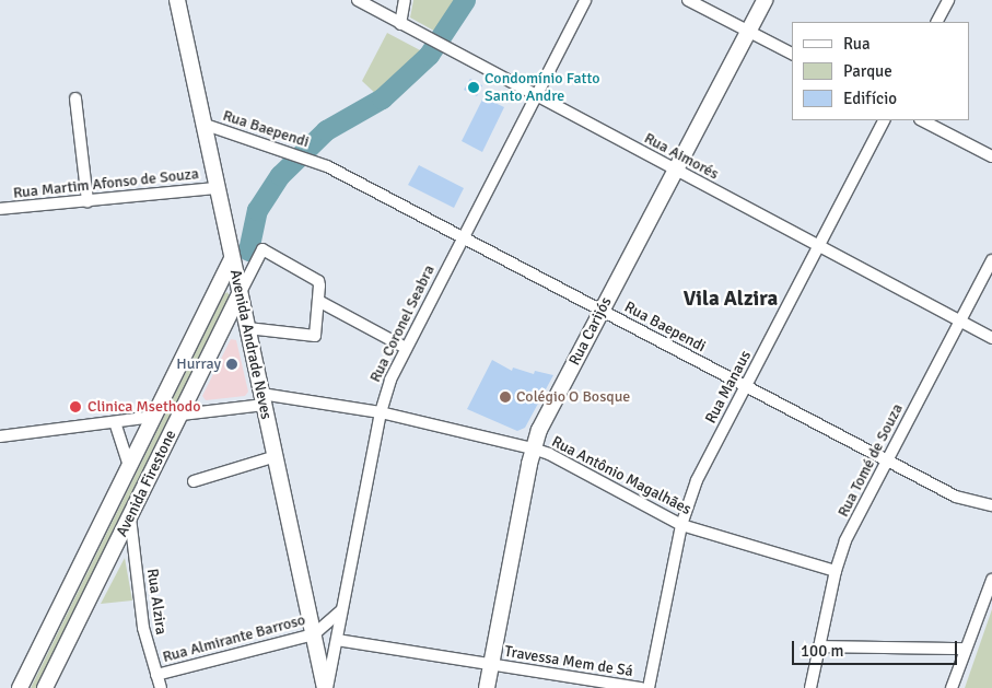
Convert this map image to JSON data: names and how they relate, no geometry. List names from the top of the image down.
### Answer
{
  "streets": {
    "main road": ["Rua Carijós", "Avenida Andrade Neves", "Avenida Firestone"],
    "street": [
      "Rua Baependi",
      "Rua Aimorés",
      "Rua Martim Afonso de Souza",
      "Rua Coronel Seabra",
      "Rua Manaus",
      "Rua Tomé de Souza",
      "Rua Antônio Magalhães",
      "Rua Alzira",
      "Rua Almirante Barroso",
      "Travessa Mem de Sá"
    ]
  },
  "crossings": [
    ["Rua Baependi", "Rua Coronel Seabra"],
    ["Rua Baependi", "Rua Carijós"],
    ["Rua Baependi", "Avenida Andrade Neves"],
    ["Rua Baependi", "Rua Manaus"],
    ["Rua Baependi", "Rua Tomé de Souza"],
    ["Rua Aimorés", "Rua Coronel Seabra"],
    ["Rua Aimorés", "Rua Carijós"],
    ["Rua Aimorés", "Rua Manaus"],
    ["Rua Aimorés", "Rua Tomé de Souza"],
    ["Rua Martim Afonso de Souza", "Avenida Andrade Neves"],
    ["Rua Coronel Seabra", "Avenida Andrade Neves"],
    ["Rua Coronel Seabra", "Rua Antônio Magalhães"],
    ["Rua Coronel Seabra", "Rua Almirante Barroso"],
    ["Rua Carijós", "Rua Antônio Magalhães"],
    ["Rua Carijós", "Travessa Mem de Sá"],
    ["Avenida Andrade Neves", "Rua Antônio Magalhães"],
    ["Avenida Andrade Neves", "Avenida Firestone"],
    ["Avenida Andrade Neves", "Rua Almirante Barroso"],
    ["Rua Manaus", "Rua Antônio Magalhães"],
    ["Rua Tomé de Souza", "Rua Antônio Magalhães"],
    ["Rua Antônio Magalhães", "Avenida Firestone"],
    ["Avenida Firestone", "Rua Alzira"],
    ["Rua Alzira", "Rua Almirante Barroso"]
  ],
  "districts": ["Vila Alzira"],
  "places": [
    "Condomínio Fatto Santo Andre",
    "Hurray",
    "Colégio O Bosque",
    "Clinica Msethodo"
  ],
  "legend": ["Rua", "Parque", "Edifício"],
  "scale_bar": "100 m"
}
